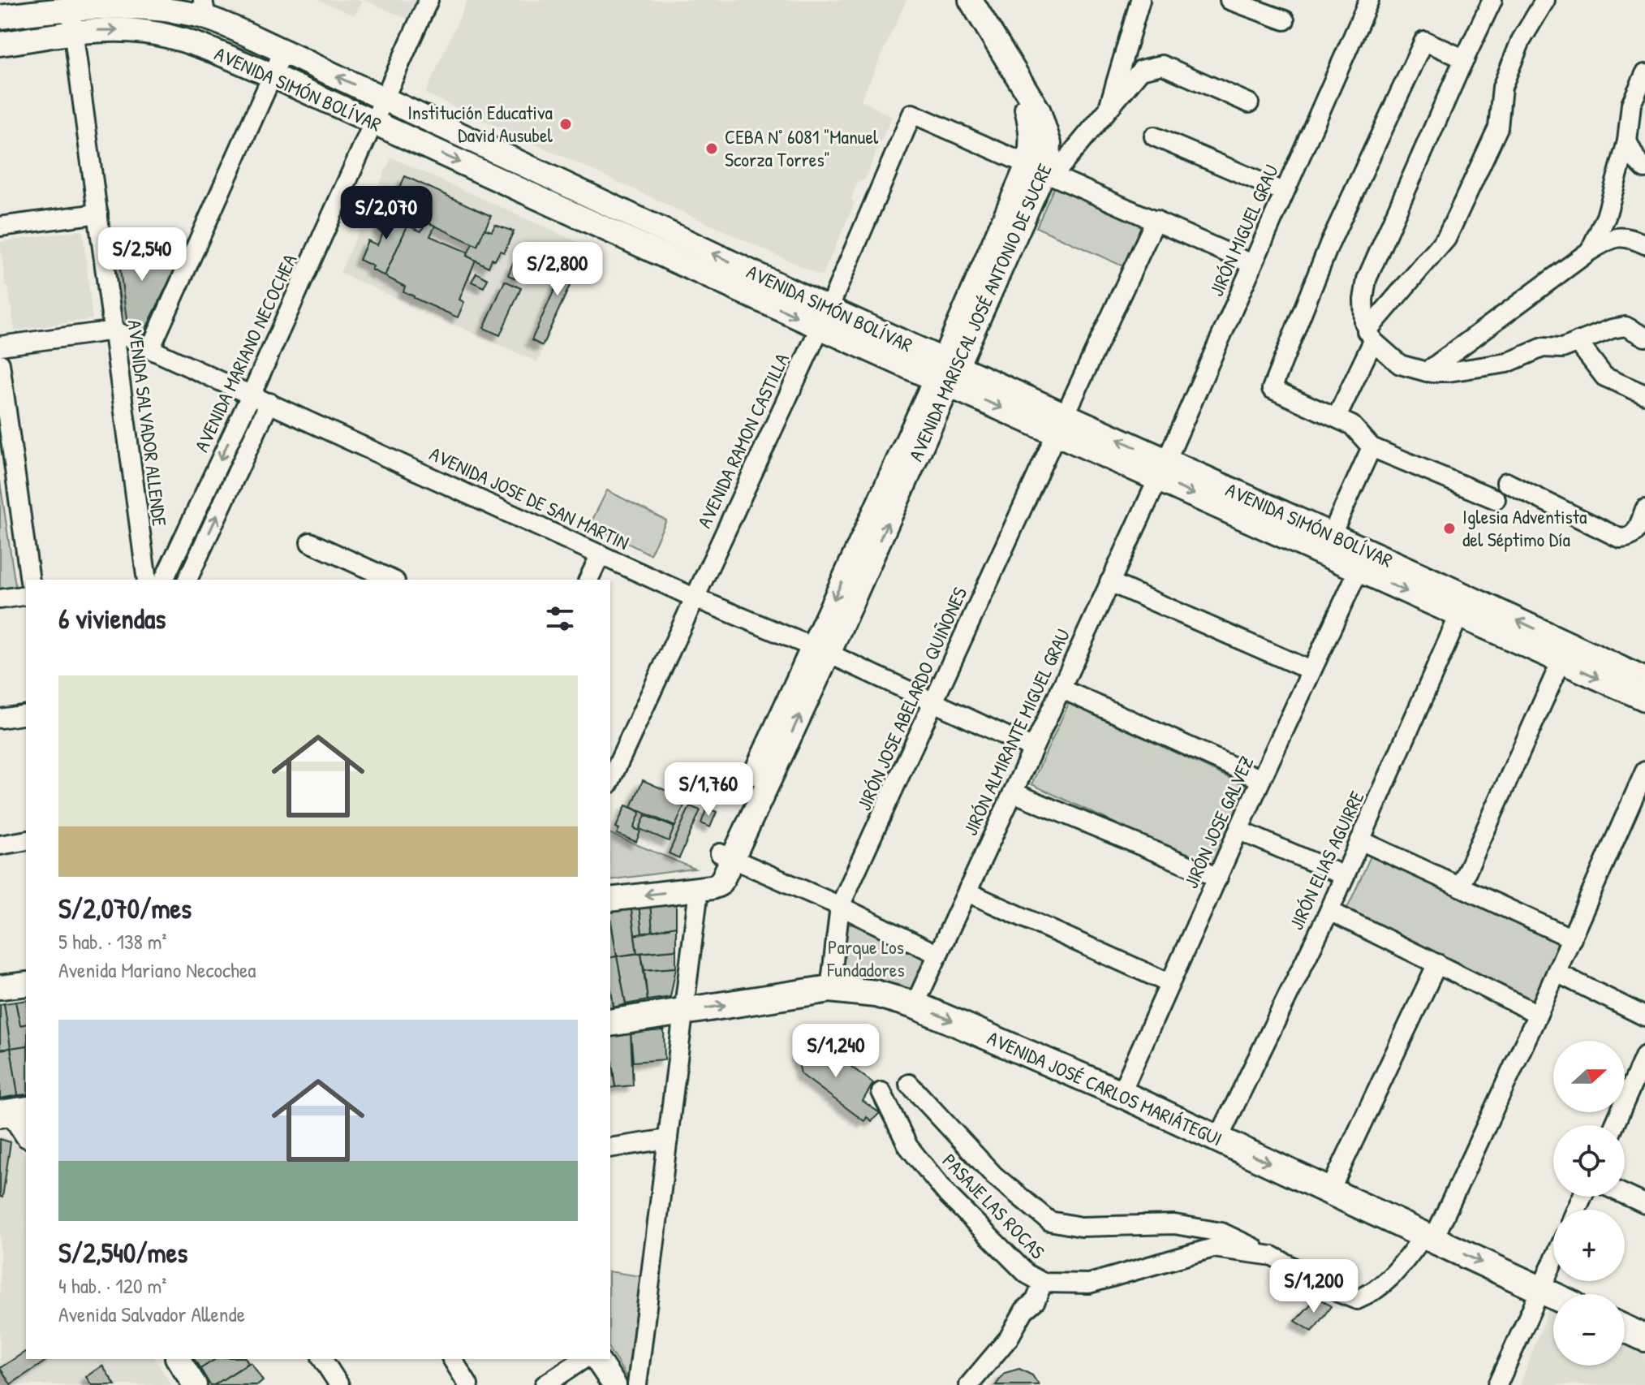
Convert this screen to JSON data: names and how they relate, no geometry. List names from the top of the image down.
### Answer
{
  "streets": {
    "main road": ["AVENIDA JOSÉ CARLOS MARIÁTEGUI"],
    "street": [
      "AVENIDA SIMÓN BOLÍVAR",
      "JIRÓN MIGUEL GRAU",
      "AVENIDA MARISCAL JOSÉ ANTONIO DE SUCRE",
      "AVENIDA MARIANO NECOCHEA",
      "AVENIDA SALVADOR ALLENDE",
      "AVENIDA RAMON CASTILLA",
      "AVENIDA JOSE DE SAN MARTIN",
      "JIRÓN JOSE ABELARDO QUIÑONES",
      "JIRÓN ALMIRANTE MIGUEL GRAU",
      "JIRÓN JOSE GALVEZ",
      "JIRÓN ELIAS AGUIRRE",
      "PASAJE LAS ROCAS"
    ]
  },
  "crossings": [
    ["AVENIDA SIMÓN BOLÍVAR", "JIRÓN MIGUEL GRAU"],
    ["AVENIDA SIMÓN BOLÍVAR", "AVENIDA MARISCAL JOSÉ ANTONIO DE SUCRE"],
    ["AVENIDA SIMÓN BOLÍVAR", "AVENIDA MARIANO NECOCHEA"],
    ["AVENIDA SIMÓN BOLÍVAR", "AVENIDA SALVADOR ALLENDE"],
    ["AVENIDA SIMÓN BOLÍVAR", "AVENIDA RAMON CASTILLA"],
    ["AVENIDA SIMÓN BOLÍVAR", "JIRÓN JOSE ABELARDO QUIÑONES"],
    ["AVENIDA SIMÓN BOLÍVAR", "JIRÓN ALMIRANTE MIGUEL GRAU"],
    ["AVENIDA SIMÓN BOLÍVAR", "JIRÓN JOSE GALVEZ"],
    ["AVENIDA SIMÓN BOLÍVAR", "JIRÓN ELIAS AGUIRRE"],
    ["JIRÓN MIGUEL GRAU", "JIRÓN ALMIRANTE MIGUEL GRAU"],
    ["AVENIDA MARISCAL JOSÉ ANTONIO DE SUCRE", "AVENIDA RAMON CASTILLA"],
    ["AVENIDA MARISCAL JOSÉ ANTONIO DE SUCRE", "AVENIDA JOSE DE SAN MARTIN"],
    ["AVENIDA MARIANO NECOCHEA", "AVENIDA JOSE DE SAN MARTIN"],
    ["AVENIDA SALVADOR ALLENDE", "AVENIDA JOSE DE SAN MARTIN"],
    ["AVENIDA RAMON CASTILLA", "AVENIDA JOSE DE SAN MARTIN"],
    ["AVENIDA JOSE DE SAN MARTIN", "JIRÓN JOSE ABELARDO QUIÑONES"],
    ["AVENIDA JOSE DE SAN MARTIN", "JIRÓN ALMIRANTE MIGUEL GRAU"],
    ["JIRÓN JOSE ABELARDO QUIÑONES", "AVENIDA JOSÉ CARLOS MARIÁTEGUI"],
    ["JIRÓN ALMIRANTE MIGUEL GRAU", "AVENIDA JOSÉ CARLOS MARIÁTEGUI"],
    ["JIRÓN JOSE GALVEZ", "AVENIDA JOSÉ CARLOS MARIÁTEGUI"],
    ["JIRÓN ELIAS AGUIRRE", "AVENIDA JOSÉ CARLOS MARIÁTEGUI"],
    ["AVENIDA JOSÉ CARLOS MARIÁTEGUI", "PASAJE LAS ROCAS"]
  ],
  "one_way": ["AVENIDA JOSÉ CARLOS MARIÁTEGUI"],
  "parks": ["Parque Los Fundadores"],
  "places": ["Institución Educativa David Ausubel", "CEBA N° 6081 \"Manuel Scorza Torres\"", "Iglesia Adventista del Séptimo Día"],
  "north": "right",
  "page": {
    "price": [
      "S/2,070",
      "S/2,540",
      "S/2,800",
      "S/1,760",
      "S/1,240",
      "S/1,200"
    ],
    "heading": "6 viviendas",
    "list": [
      {
        "name": "S/2,070/mes",
        "note": "5 hab. · 138 m² · Avenida Mariano Necochea"
      },
      {
        "name": "S/2,540/mes",
        "note": "4 hab. · 120 m² · Avenida Salvador Allende"
      }
    ],
    "map_buttons": ["+", "−"]
  }
}
